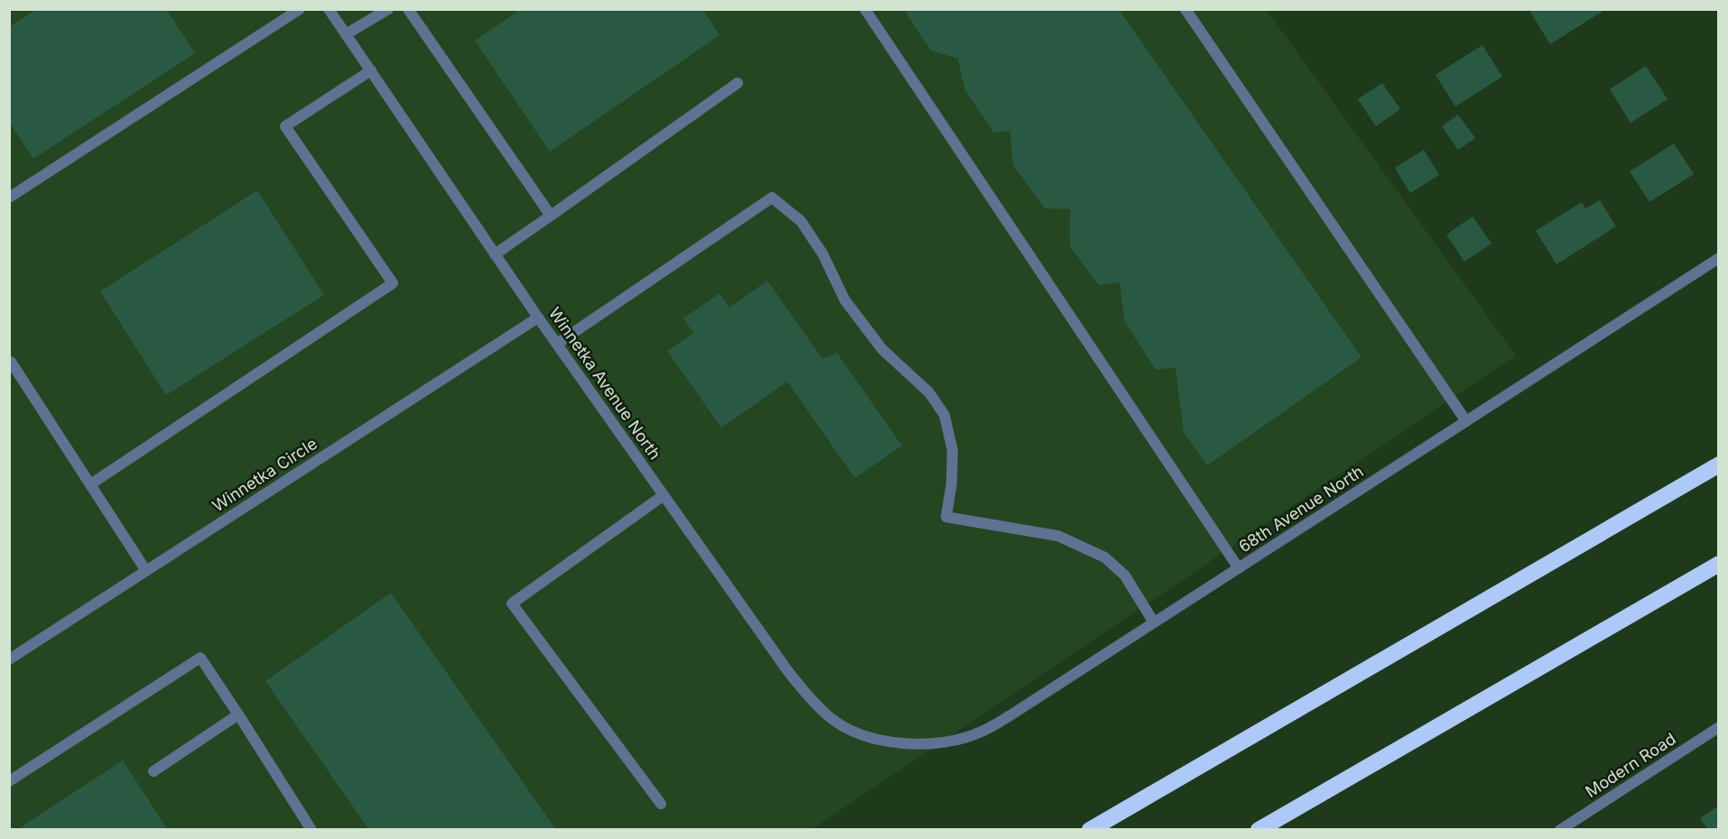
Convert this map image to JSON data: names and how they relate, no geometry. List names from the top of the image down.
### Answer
{
  "streets": {
    "street": [
      "Winnetka Avenue North",
      "Winnetka Circle",
      "68th Avenue North",
      "Modern Road"
    ]
  },
  "crossings": [
    ["Winnetka Avenue North", "Winnetka Circle"],
    ["Winnetka Avenue North", "68th Avenue North"]
  ]
}
